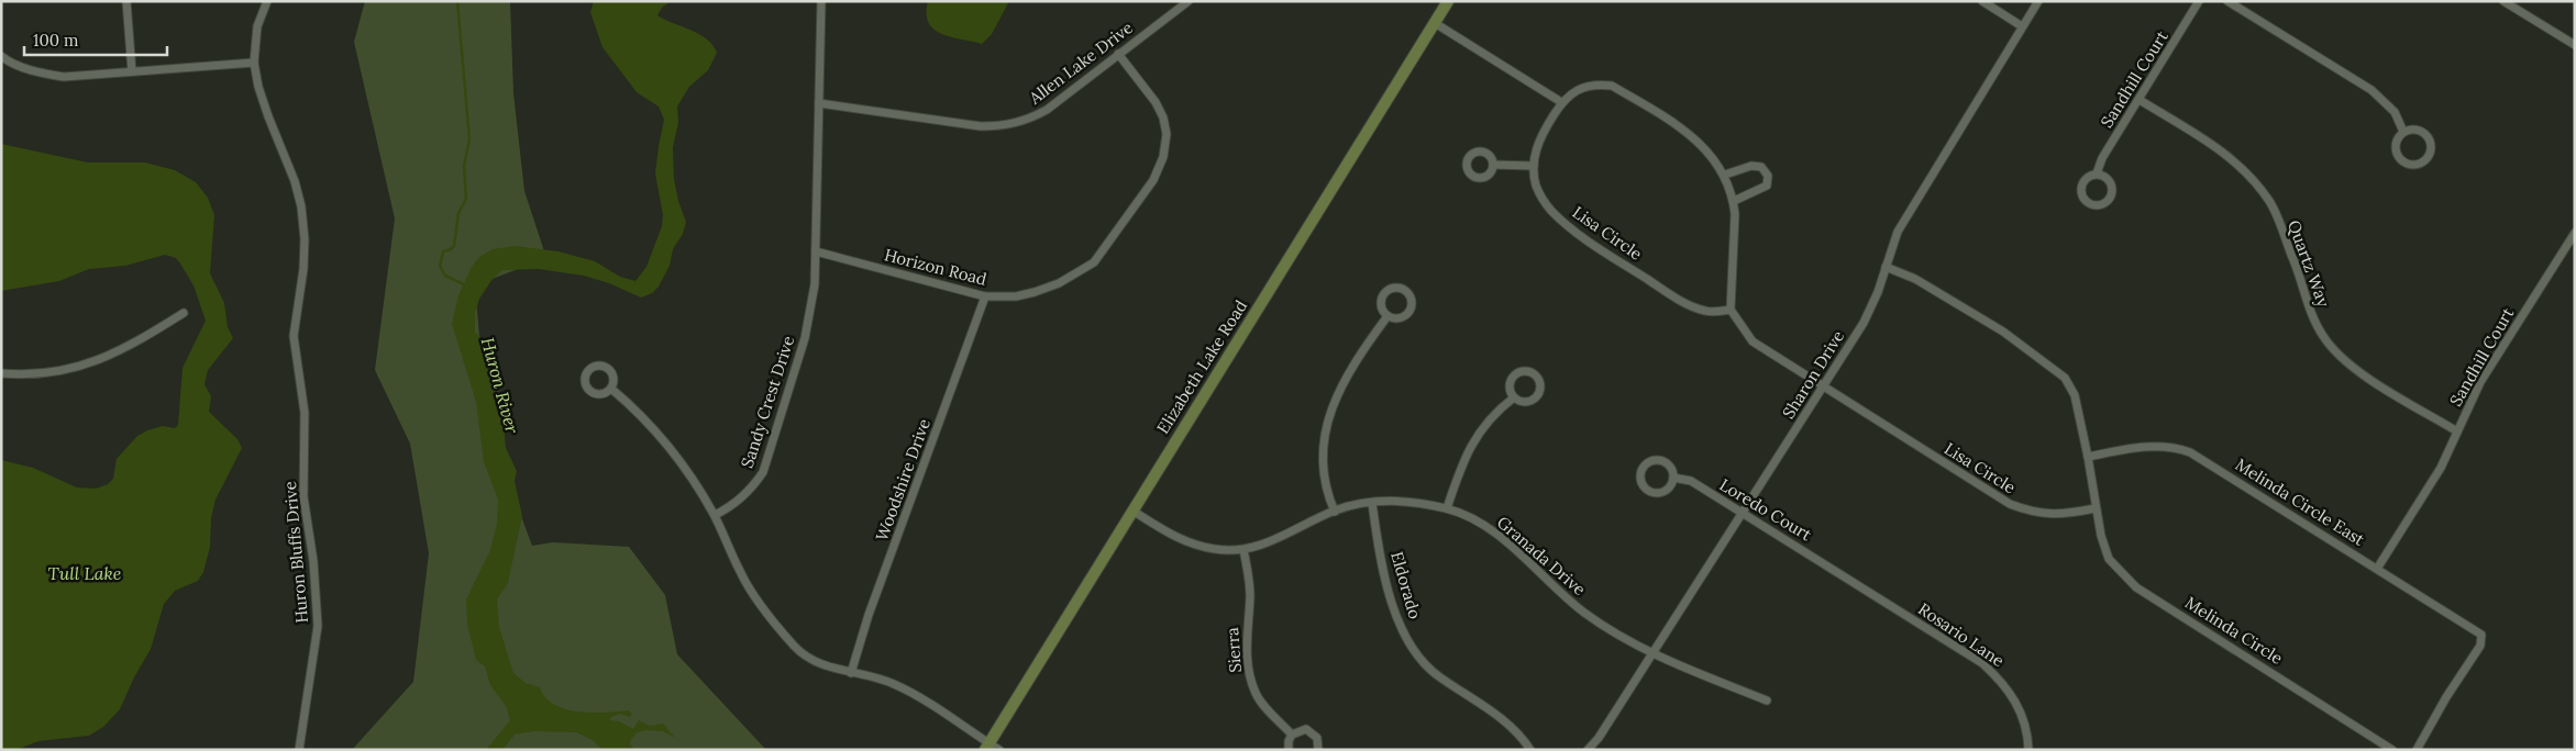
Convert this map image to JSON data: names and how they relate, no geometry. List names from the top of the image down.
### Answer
{
  "streets": {
    "street": [
      "Allen Lake Drive",
      "Sandhill Court",
      "Lisa Circle",
      "Quartz Way",
      "Horizon Road",
      "Elizabeth Lake Road",
      "Sharon Drive",
      "Sandy Crest Drive",
      "Woodshire Drive",
      "Melinda Circle East",
      "Loredo Court",
      "Huron Bluffs Drive",
      "Granada Drive",
      "Eldorado",
      "Melinda Circle",
      "Rosario Lane",
      "Sierra"
    ]
  },
  "crossings": [
    ["Allen Lake Drive", "Horizon Road"],
    ["Allen Lake Drive", "Sandy Crest Drive"],
    ["Sandhill Court", "Quartz Way"],
    ["Sandhill Court", "Melinda Circle East"],
    ["Lisa Circle", "Sharon Drive"],
    ["Lisa Circle", "Melinda Circle"],
    ["Horizon Road", "Sandy Crest Drive"],
    ["Horizon Road", "Woodshire Drive"],
    ["Elizabeth Lake Road", "Granada Drive"],
    ["Sharon Drive", "Loredo Court"],
    ["Sharon Drive", "Granada Drive"],
    ["Melinda Circle East", "Melinda Circle"],
    ["Loredo Court", "Rosario Lane"],
    ["Granada Drive", "Eldorado"],
    ["Granada Drive", "Sierra"]
  ],
  "water": ["Huron River", "Tull Lake"],
  "scale_bar": "100 m"
}
